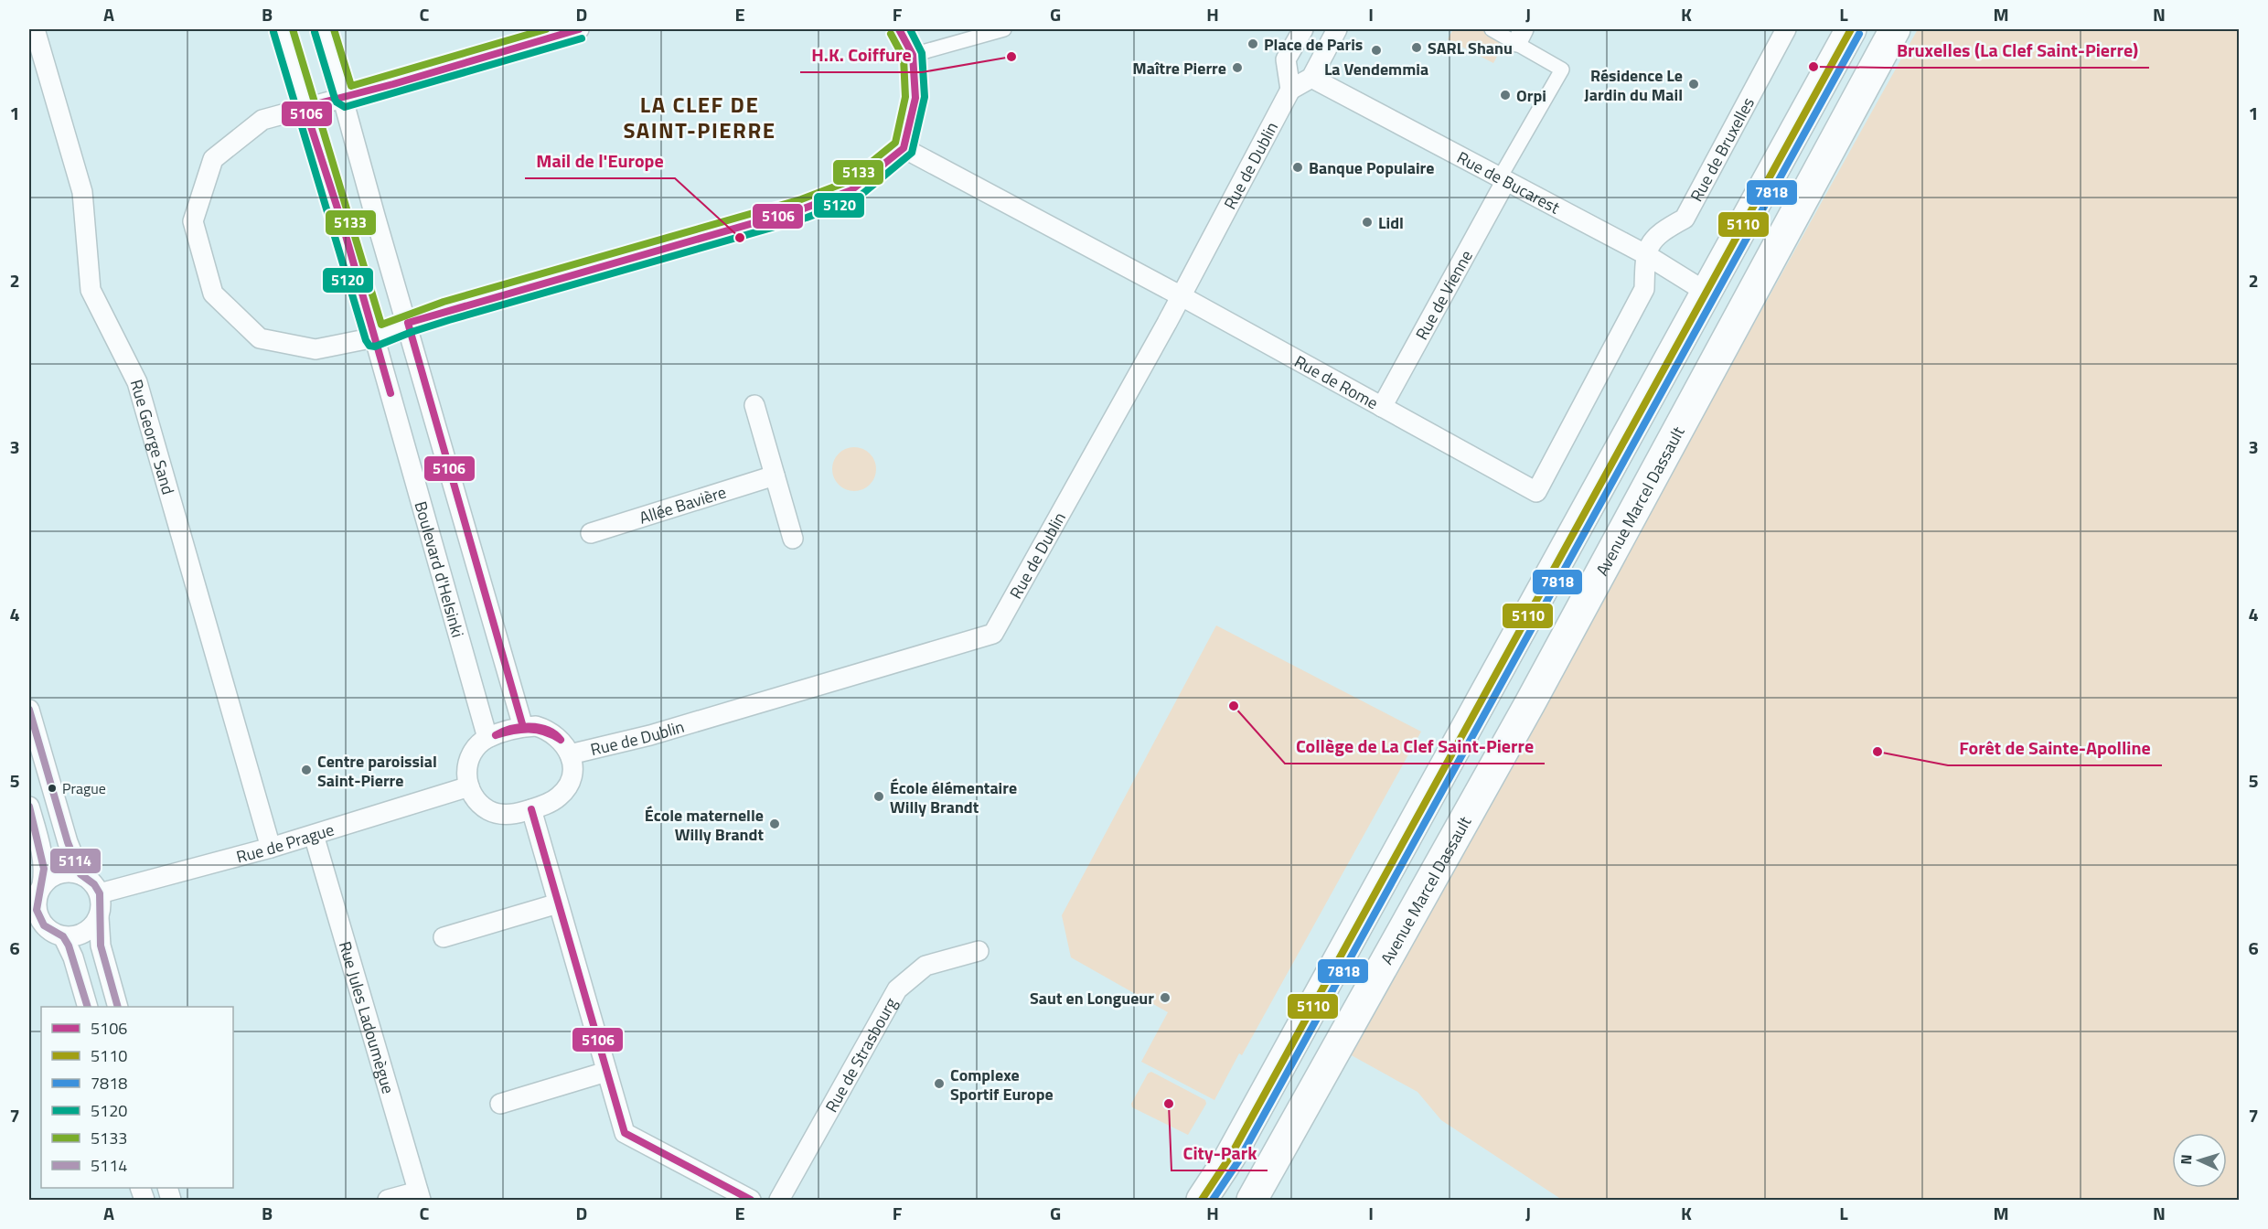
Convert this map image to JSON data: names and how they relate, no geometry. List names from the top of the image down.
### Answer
{
  "streets": {
    "main road": ["Avenue Marcel Dassault"],
    "street": [
      "Rue de Bruxelles",
      "Rue de Dublin",
      "Rue de Bucarest",
      "Rue de Vienne",
      "Rue de Rome",
      "Rue George Sand",
      "Allée Bavière",
      "Boulevard d'Helsinki",
      "Rue de Prague",
      "Rue Jules Ladoumègue",
      "Rue de Strasbourg"
    ]
  },
  "crossings": [
    ["Rue de Bruxelles", "Rue de Bucarest"],
    ["Rue de Bruxelles", "Rue de Rome"],
    ["Rue de Dublin", "Rue de Rome"],
    ["Rue de Dublin", "Boulevard d'Helsinki"],
    ["Rue de Dublin", "Rue de Prague"],
    ["Rue de Bucarest", "Rue de Vienne"],
    ["Rue de Bucarest", "Rue de Rome"],
    ["Rue de Vienne", "Rue de Rome"],
    ["Rue George Sand", "Rue de Prague"],
    ["Boulevard d'Helsinki", "Rue de Prague"],
    ["Rue de Prague", "Rue Jules Ladoumègue"]
  ],
  "districts": ["LA CLEF DE SAINT-PIERRE"],
  "places": [
    "Place de Paris",
    "SARL Shanu",
    "La Vendemmia",
    "H.K. Coiffure",
    "Bruxelles (La Clef Saint-Pierre)",
    "Maître Pierre",
    "Résidence Le Jardin du Mail",
    "Orpi",
    "Banque Populaire",
    "Lidl",
    "Mail de l'Europe",
    "Collège de La Clef Saint-Pierre",
    "Forêt de Sainte-Apolline",
    "Centre paroissial Saint-Pierre",
    "Prague",
    "École élémentaire Willy Brandt",
    "École maternelle Willy Brandt",
    "Saut en Longueur",
    "Complexe Sportif Europe",
    "City-Park"
  ],
  "lines": [
    "transit line 5106",
    "transit line 5110",
    "transit line 5120",
    "transit line 5133",
    "transit line 7818",
    "transit line 5114"
  ],
  "legend": [
    "5106",
    "5110",
    "7818",
    "5120",
    "5133",
    "5114"
  ],
  "north": "left",
  "grid": {
    "columns": [
      "A",
      "B",
      "C",
      "D",
      "E",
      "F",
      "G",
      "H",
      "I",
      "J",
      "K",
      "L",
      "M",
      "N"
    ],
    "rows": [
      "1",
      "2",
      "3",
      "4",
      "5",
      "6",
      "7"
    ]
  }
}
